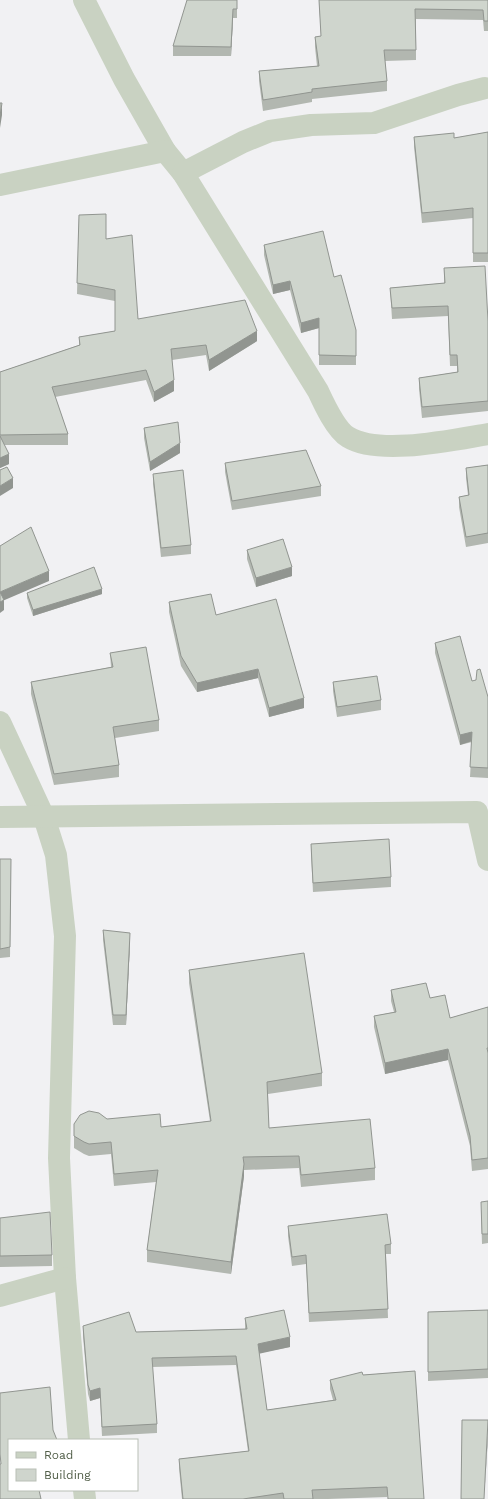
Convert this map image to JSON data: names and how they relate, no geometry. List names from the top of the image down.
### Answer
{
  "legend": ["Road", "Building"]
}
